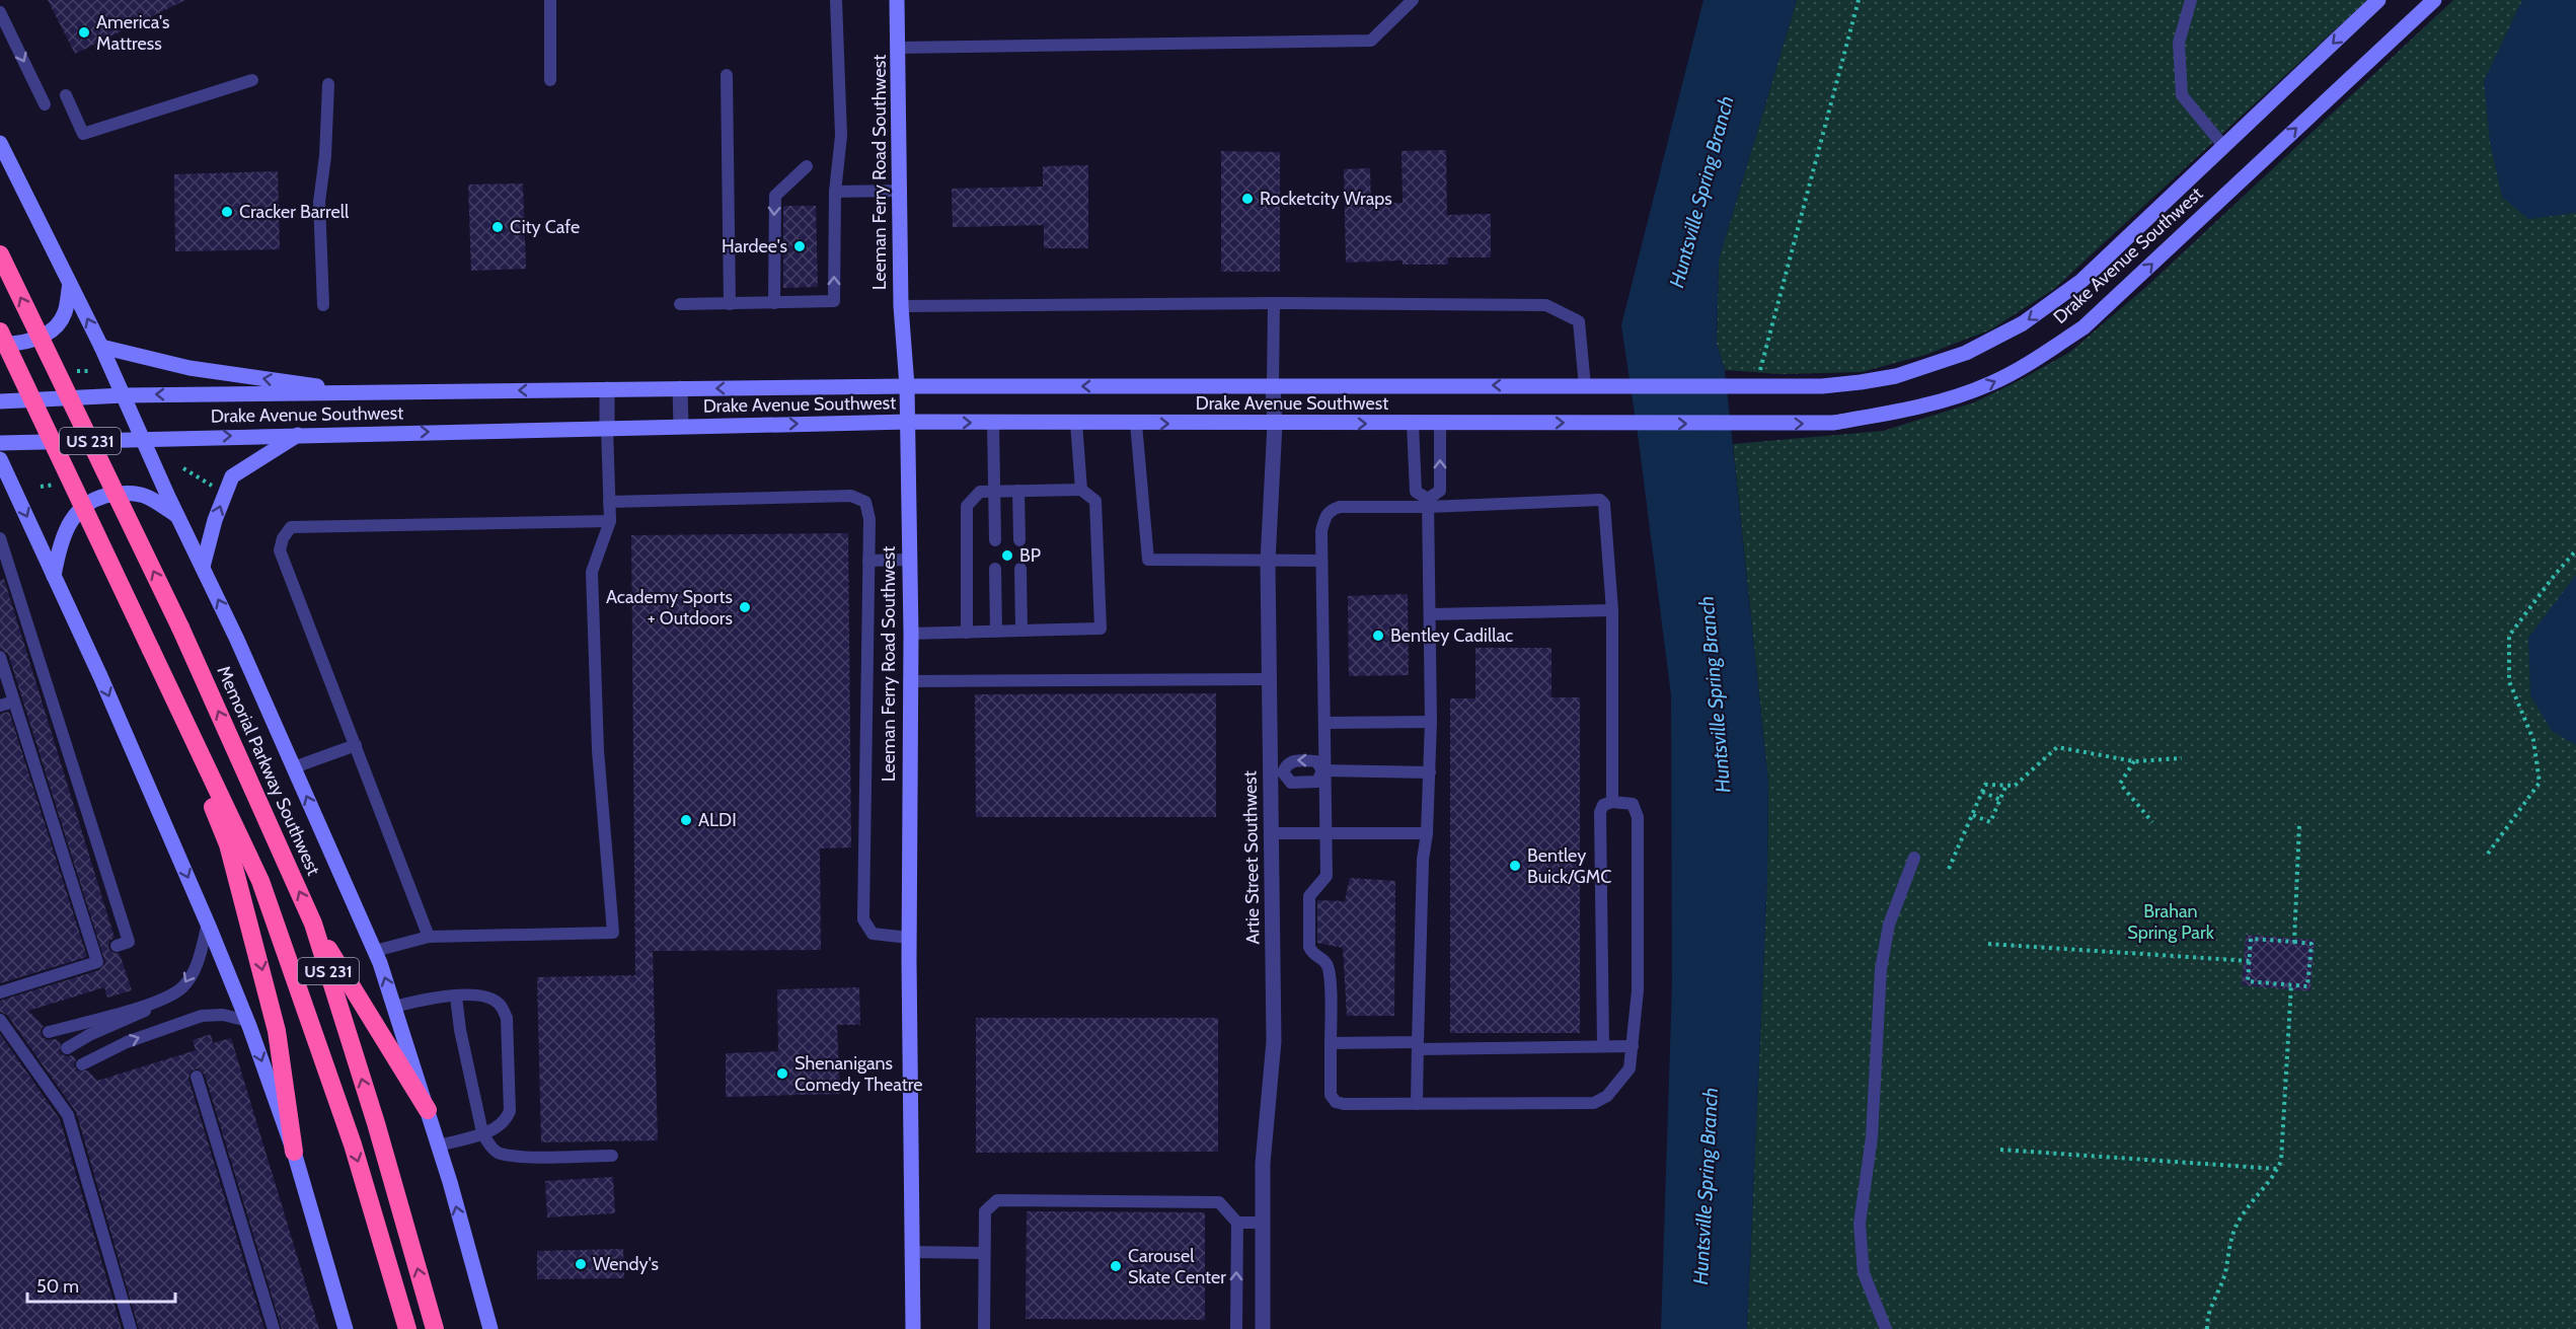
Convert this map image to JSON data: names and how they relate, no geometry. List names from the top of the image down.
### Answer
{
  "streets": {
    "highway": ["US 231", "Memorial Parkway Southwest"],
    "street": ["Leeman Ferry Road Southwest", "Drake Avenue Southwest", "Artie Street Southwest"]
  },
  "crossings": [
    ["Leeman Ferry Road Southwest", "Drake Avenue Southwest"],
    ["Drake Avenue Southwest", "Artie Street Southwest"]
  ],
  "water": ["Huntsville Spring Branch"],
  "parks": ["Brahan Spring Park"],
  "places": [
    "America's Mattress",
    "Rocketcity Wraps",
    "Cracker Barrell",
    "City Cafe",
    "Hardee's",
    "BP",
    "Academy Sports + Outdoors",
    "Bentley Cadillac",
    "ALDI",
    "Bentley Buick/GMC",
    "Shenanigans Comedy Theatre",
    "Wendy's",
    "Carousel Skate Center"
  ],
  "scale_bar": "50 m"
}
